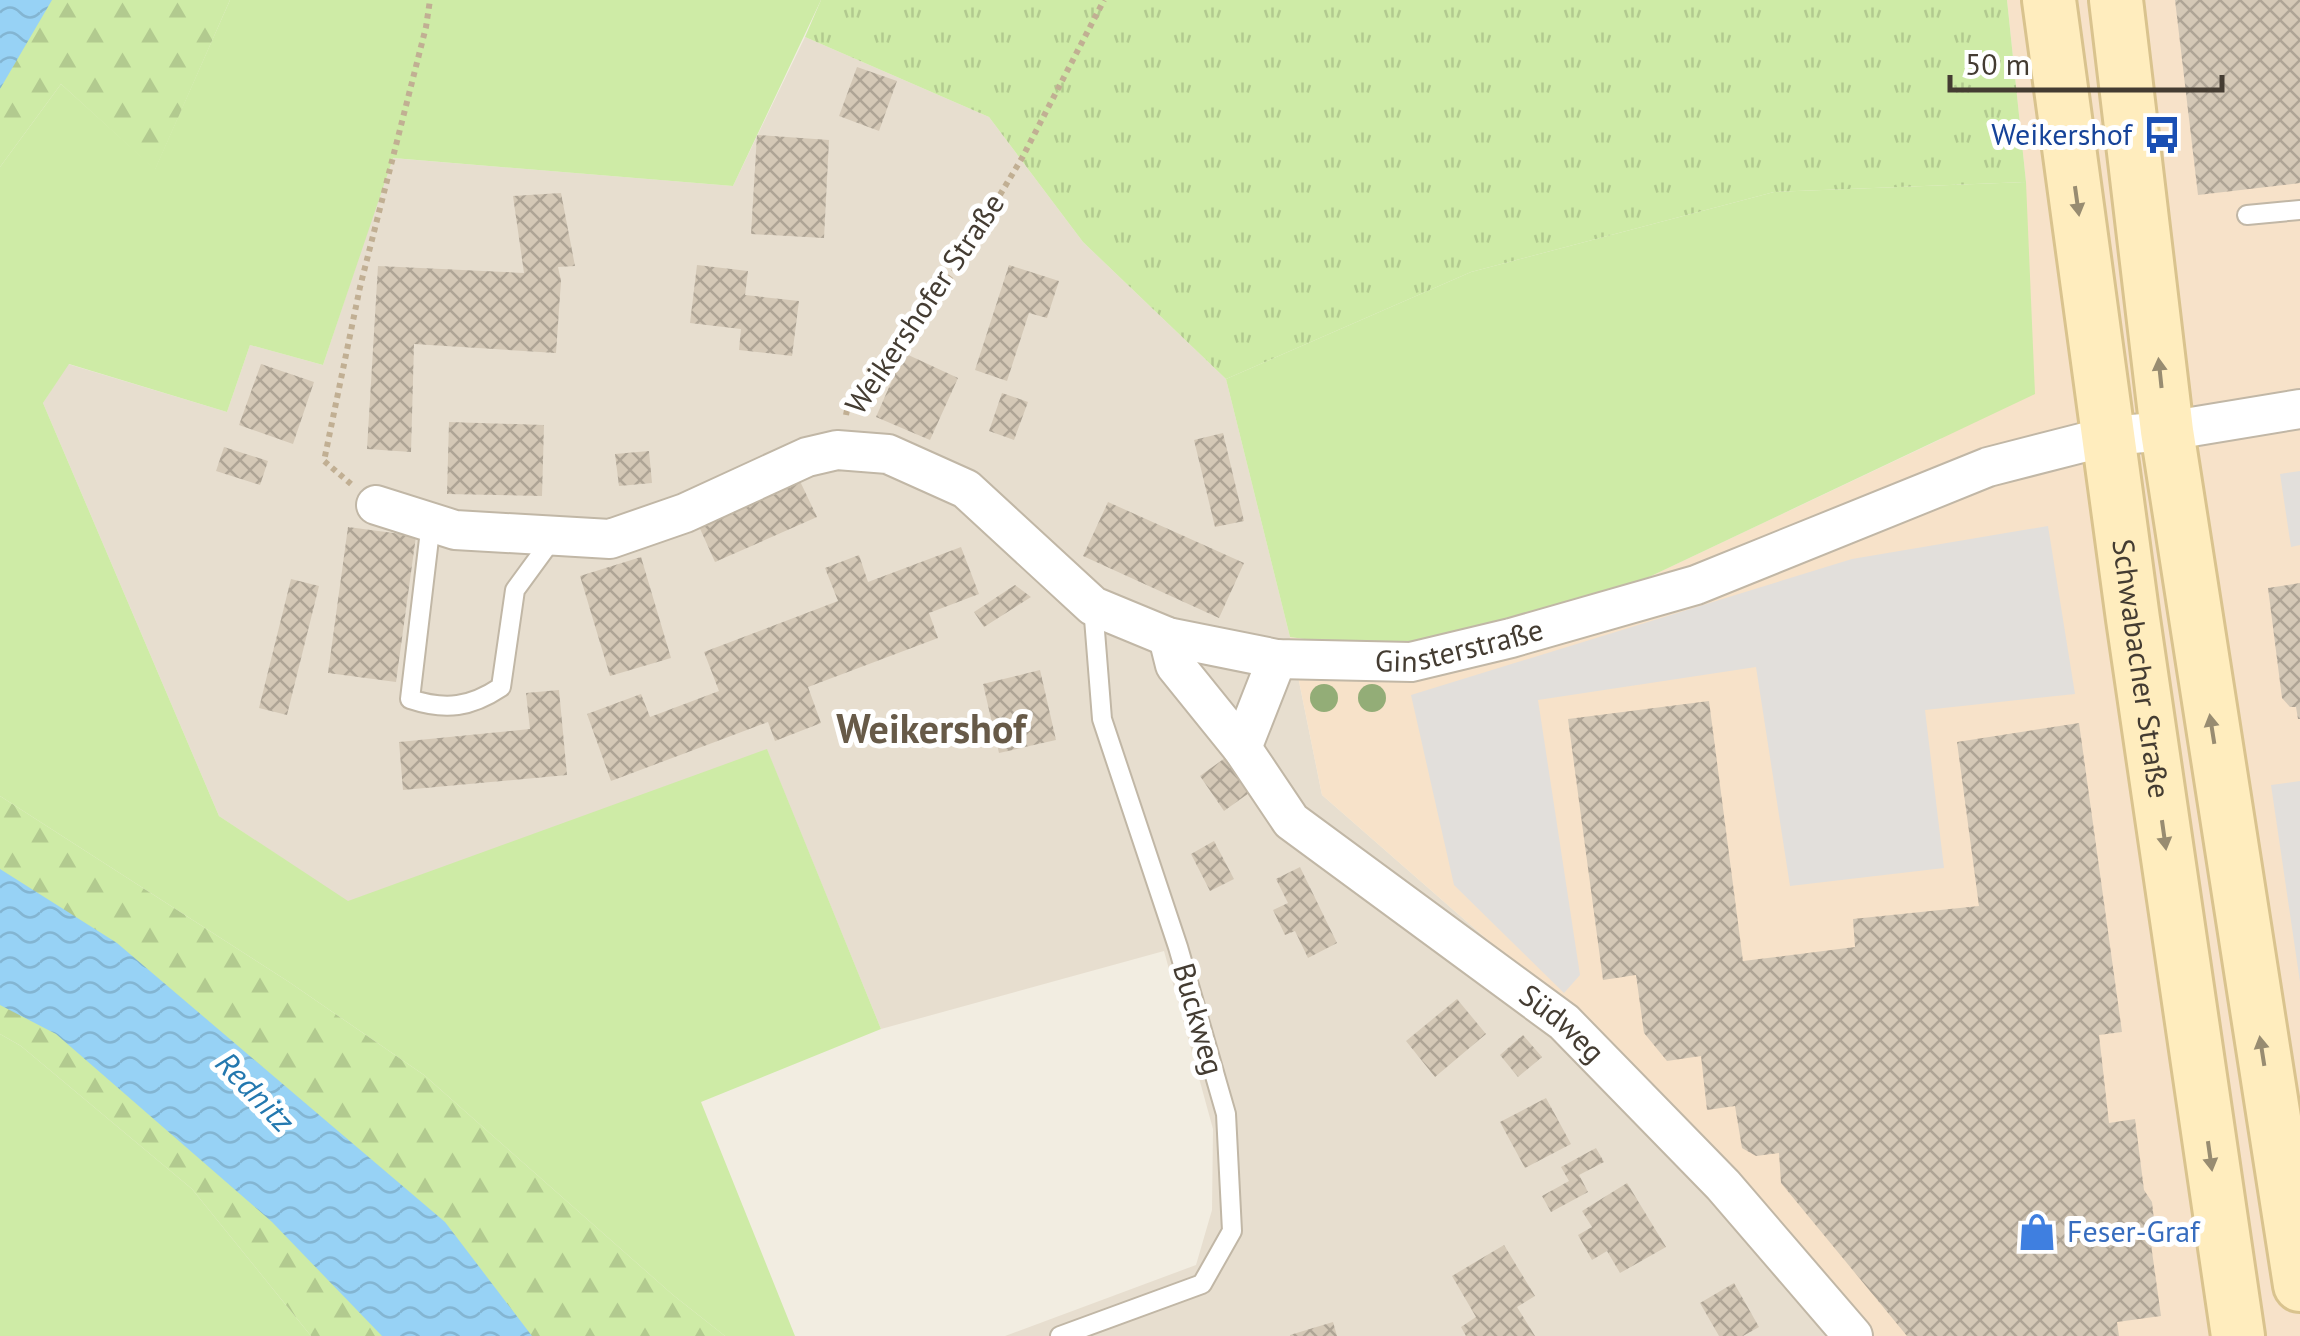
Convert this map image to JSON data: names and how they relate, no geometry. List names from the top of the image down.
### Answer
{
  "streets": {
    "main road": ["Schwabacher Straße"],
    "street": ["Weikershofer Straße", "Ginsterstraße", "Südweg"],
    "lane": ["Buckweg"]
  },
  "crossings": [
    ["Weikershofer Straße", "Ginsterstraße"],
    ["Ginsterstraße", "Schwabacher Straße"],
    ["Ginsterstraße", "Buckweg"],
    ["Ginsterstraße", "Südweg"]
  ],
  "districts": ["Weikershof"],
  "water": ["Rednitz"],
  "places": {
    "bus stop": ["Weikershof"],
    "shop": ["Feser-Graf"]
  },
  "scale_bar": "50 m"
}
